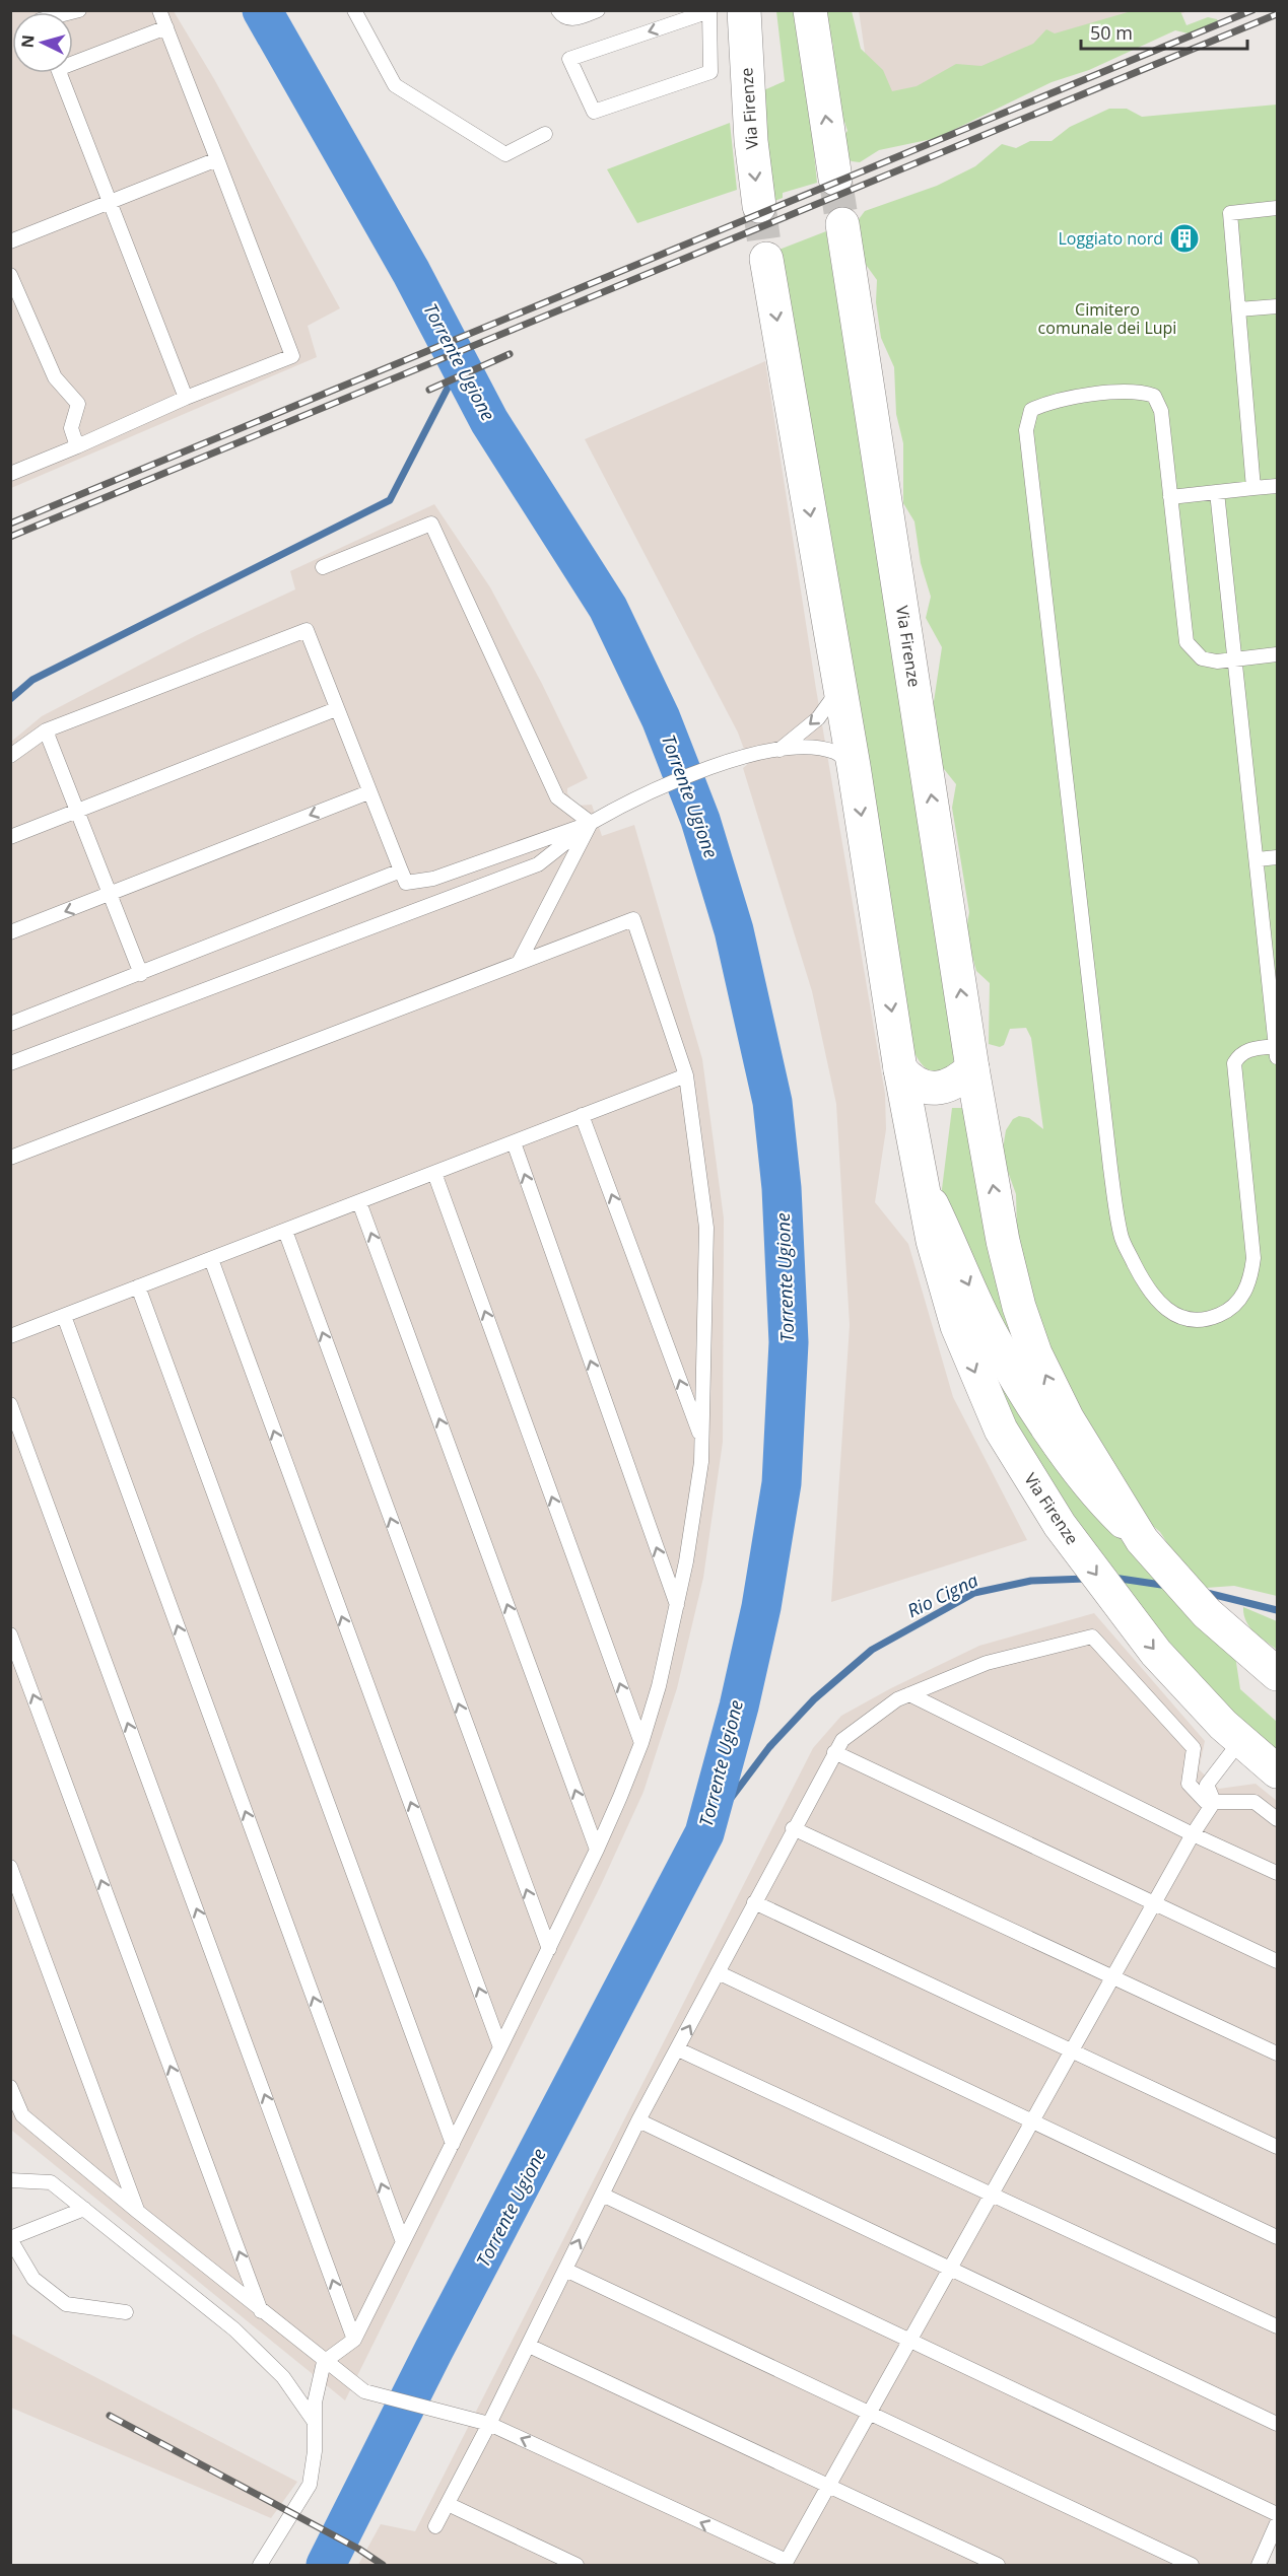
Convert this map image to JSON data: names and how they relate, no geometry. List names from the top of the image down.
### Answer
{
  "streets": {
    "main road": ["Via Firenze"]
  },
  "water": ["Torrente Ugione", "Rio Cigna"],
  "parks": ["Cimitero comunale dei Lupi"],
  "places": {
    "building": ["Loggiato nord"]
  },
  "scale_bar": "50 m",
  "north": "left"
}
